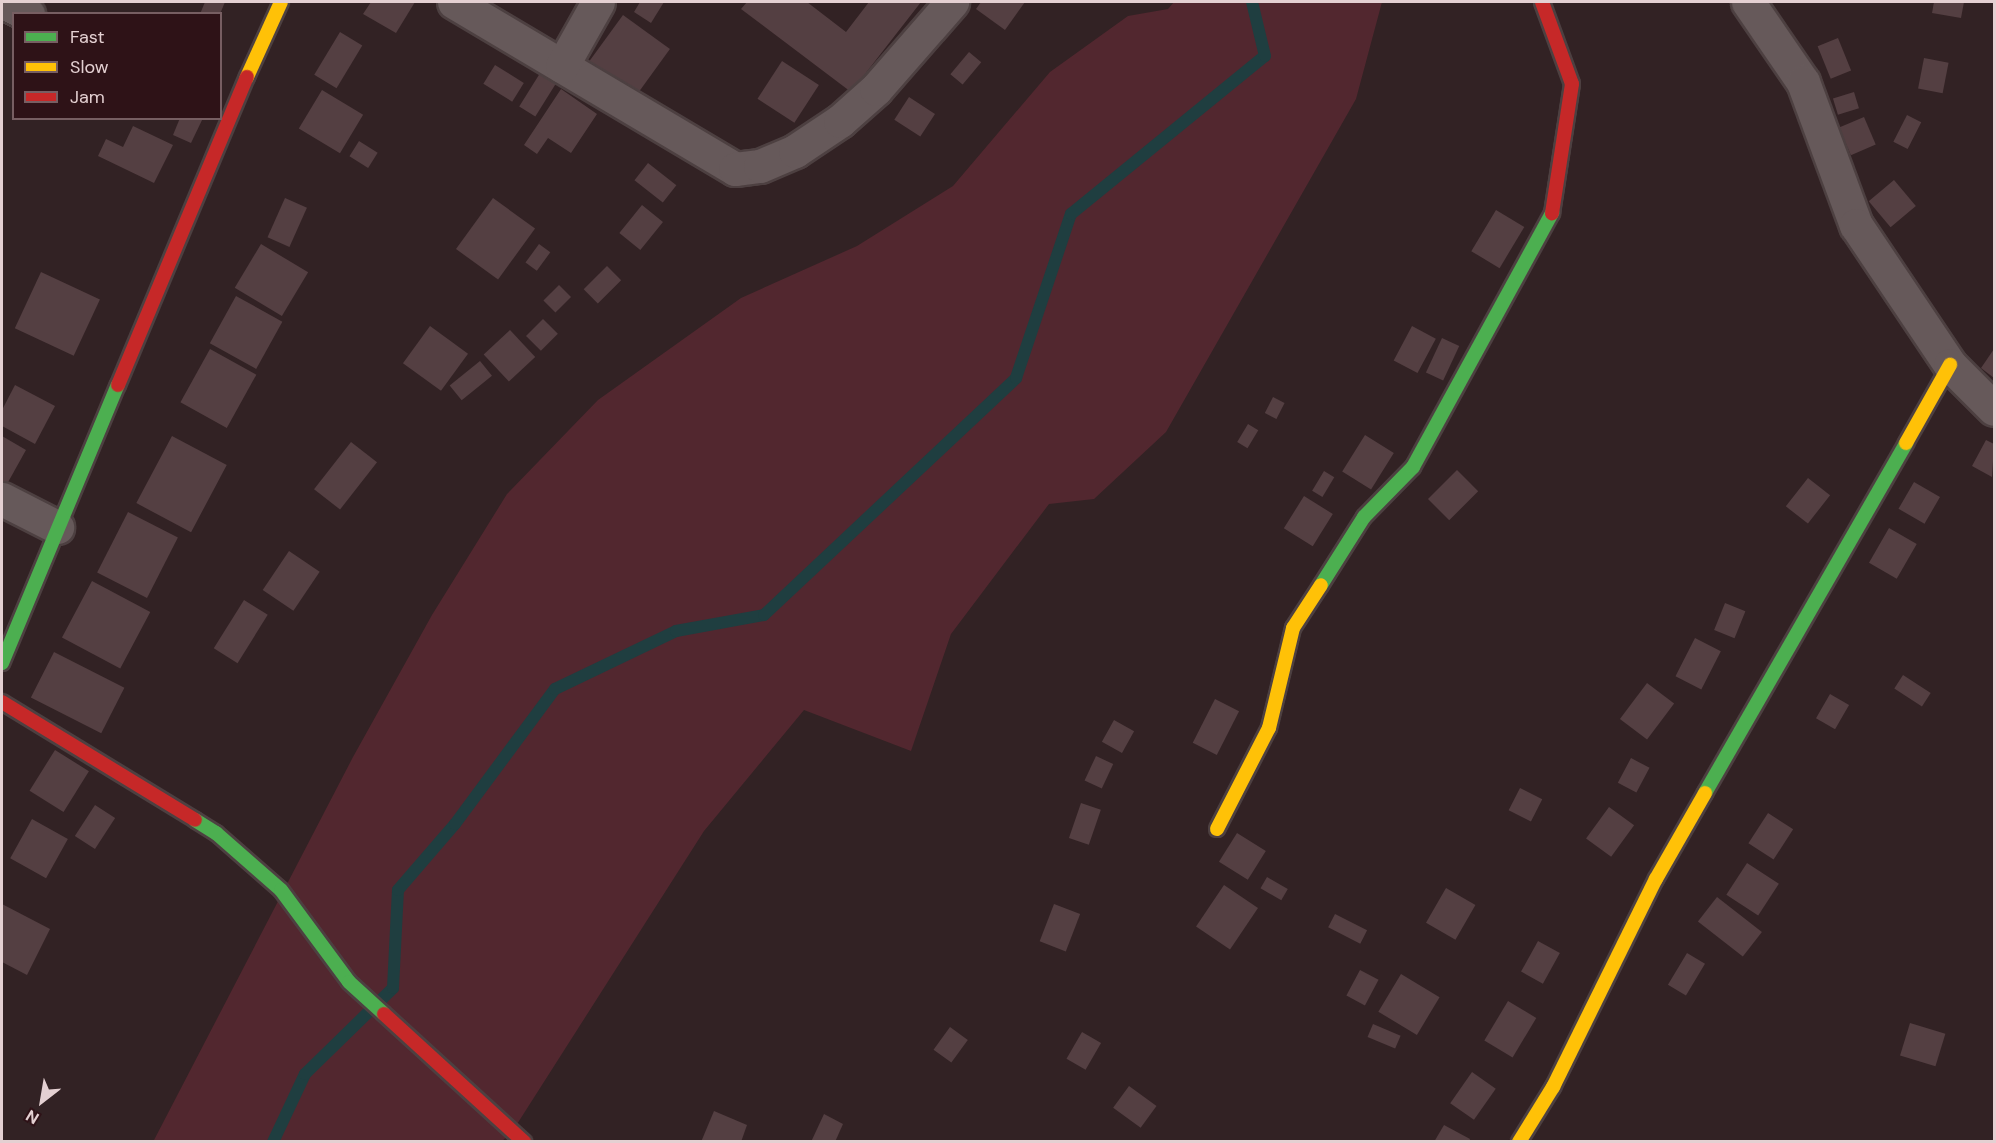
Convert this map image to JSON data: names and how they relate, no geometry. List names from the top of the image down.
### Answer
{
  "legend": ["Fast", "Slow", "Jam"],
  "north": "bottom left"
}
